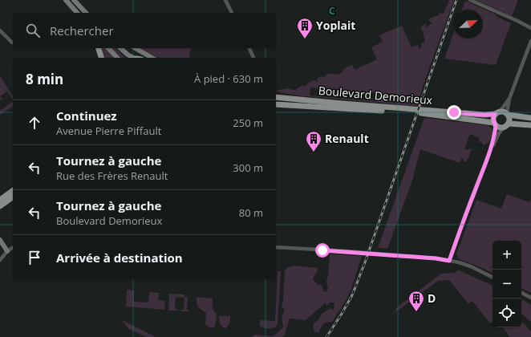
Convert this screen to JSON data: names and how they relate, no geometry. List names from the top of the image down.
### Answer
{
  "streets": {
    "main road": ["Boulevard Demorieux"]
  },
  "places": {
    "building": ["Yoplait", "Renault", "D"]
  },
  "north": "top right",
  "page": {
    "search": "Rechercher",
    "heading": ["8 min", "À pied · 630 m"],
    "list": [
      ["Continuez", "Avenue Pierre Piffault", "250 m"],
      ["Tournez à gauche", "Rue des Frères Renault", "300 m"],
      ["Tournez à gauche", "Boulevard Demorieux", "80 m"],
      "Arrivée à destination"
    ],
    "map_buttons": ["+", "−"]
  },
  "grid": {
    "columns": ["C"]
  }
}
